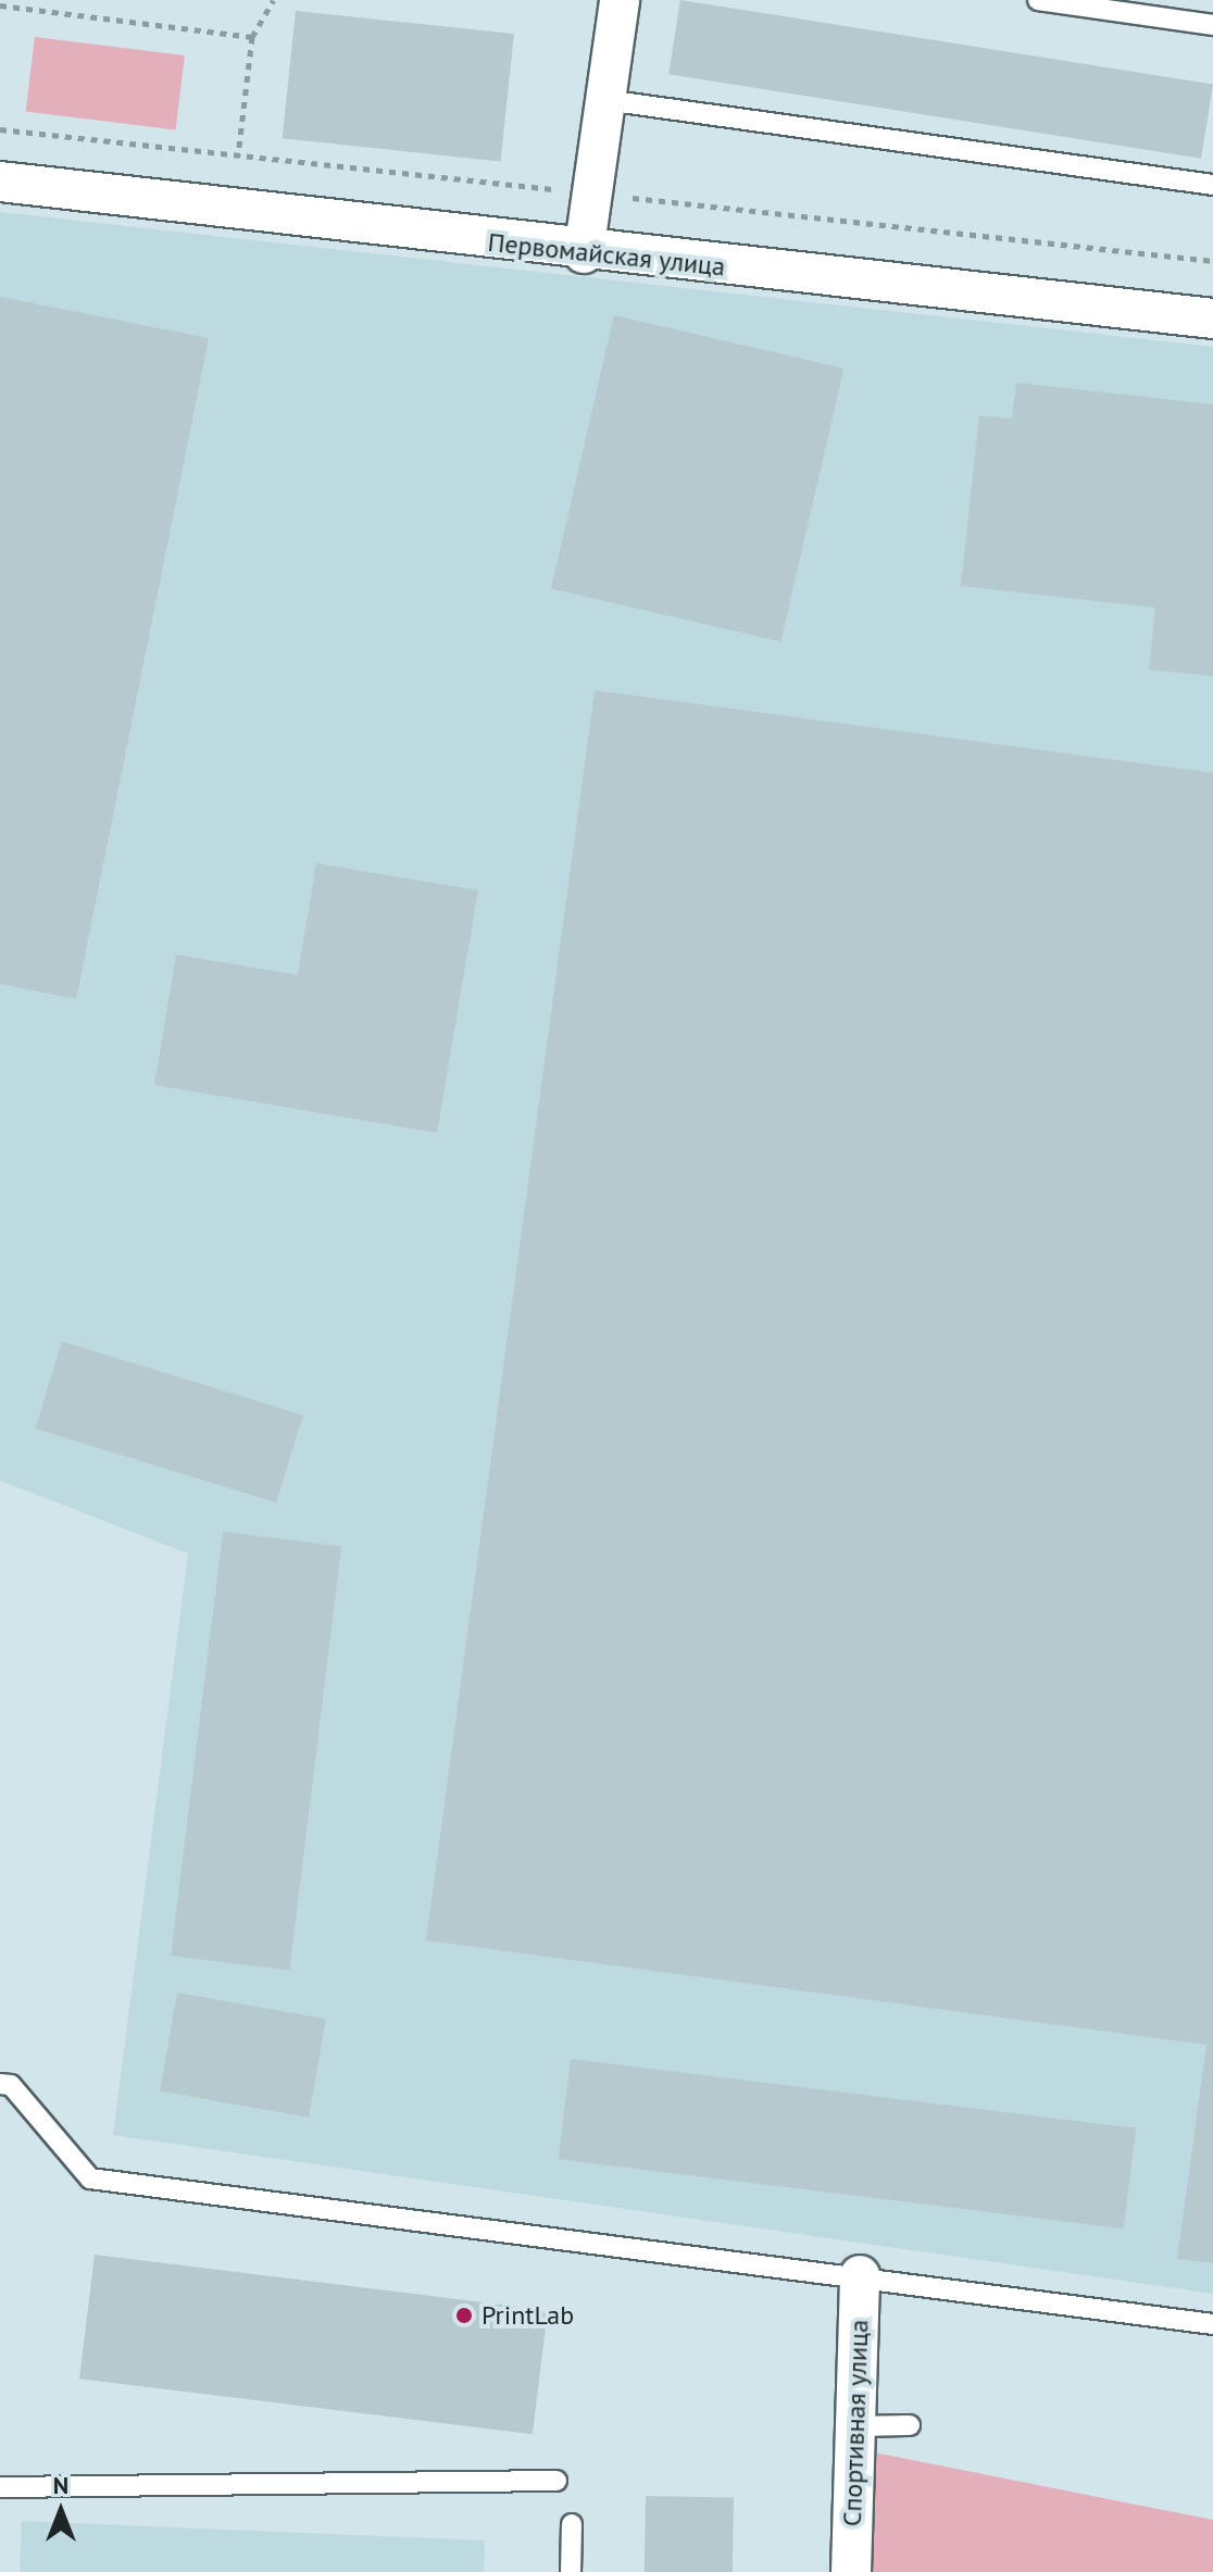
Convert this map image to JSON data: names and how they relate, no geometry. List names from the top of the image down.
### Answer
{
  "streets": {
    "street": ["Первомайская улица", "Спортивная улица"]
  },
  "places": ["PrintLab"],
  "north": "top"
}
